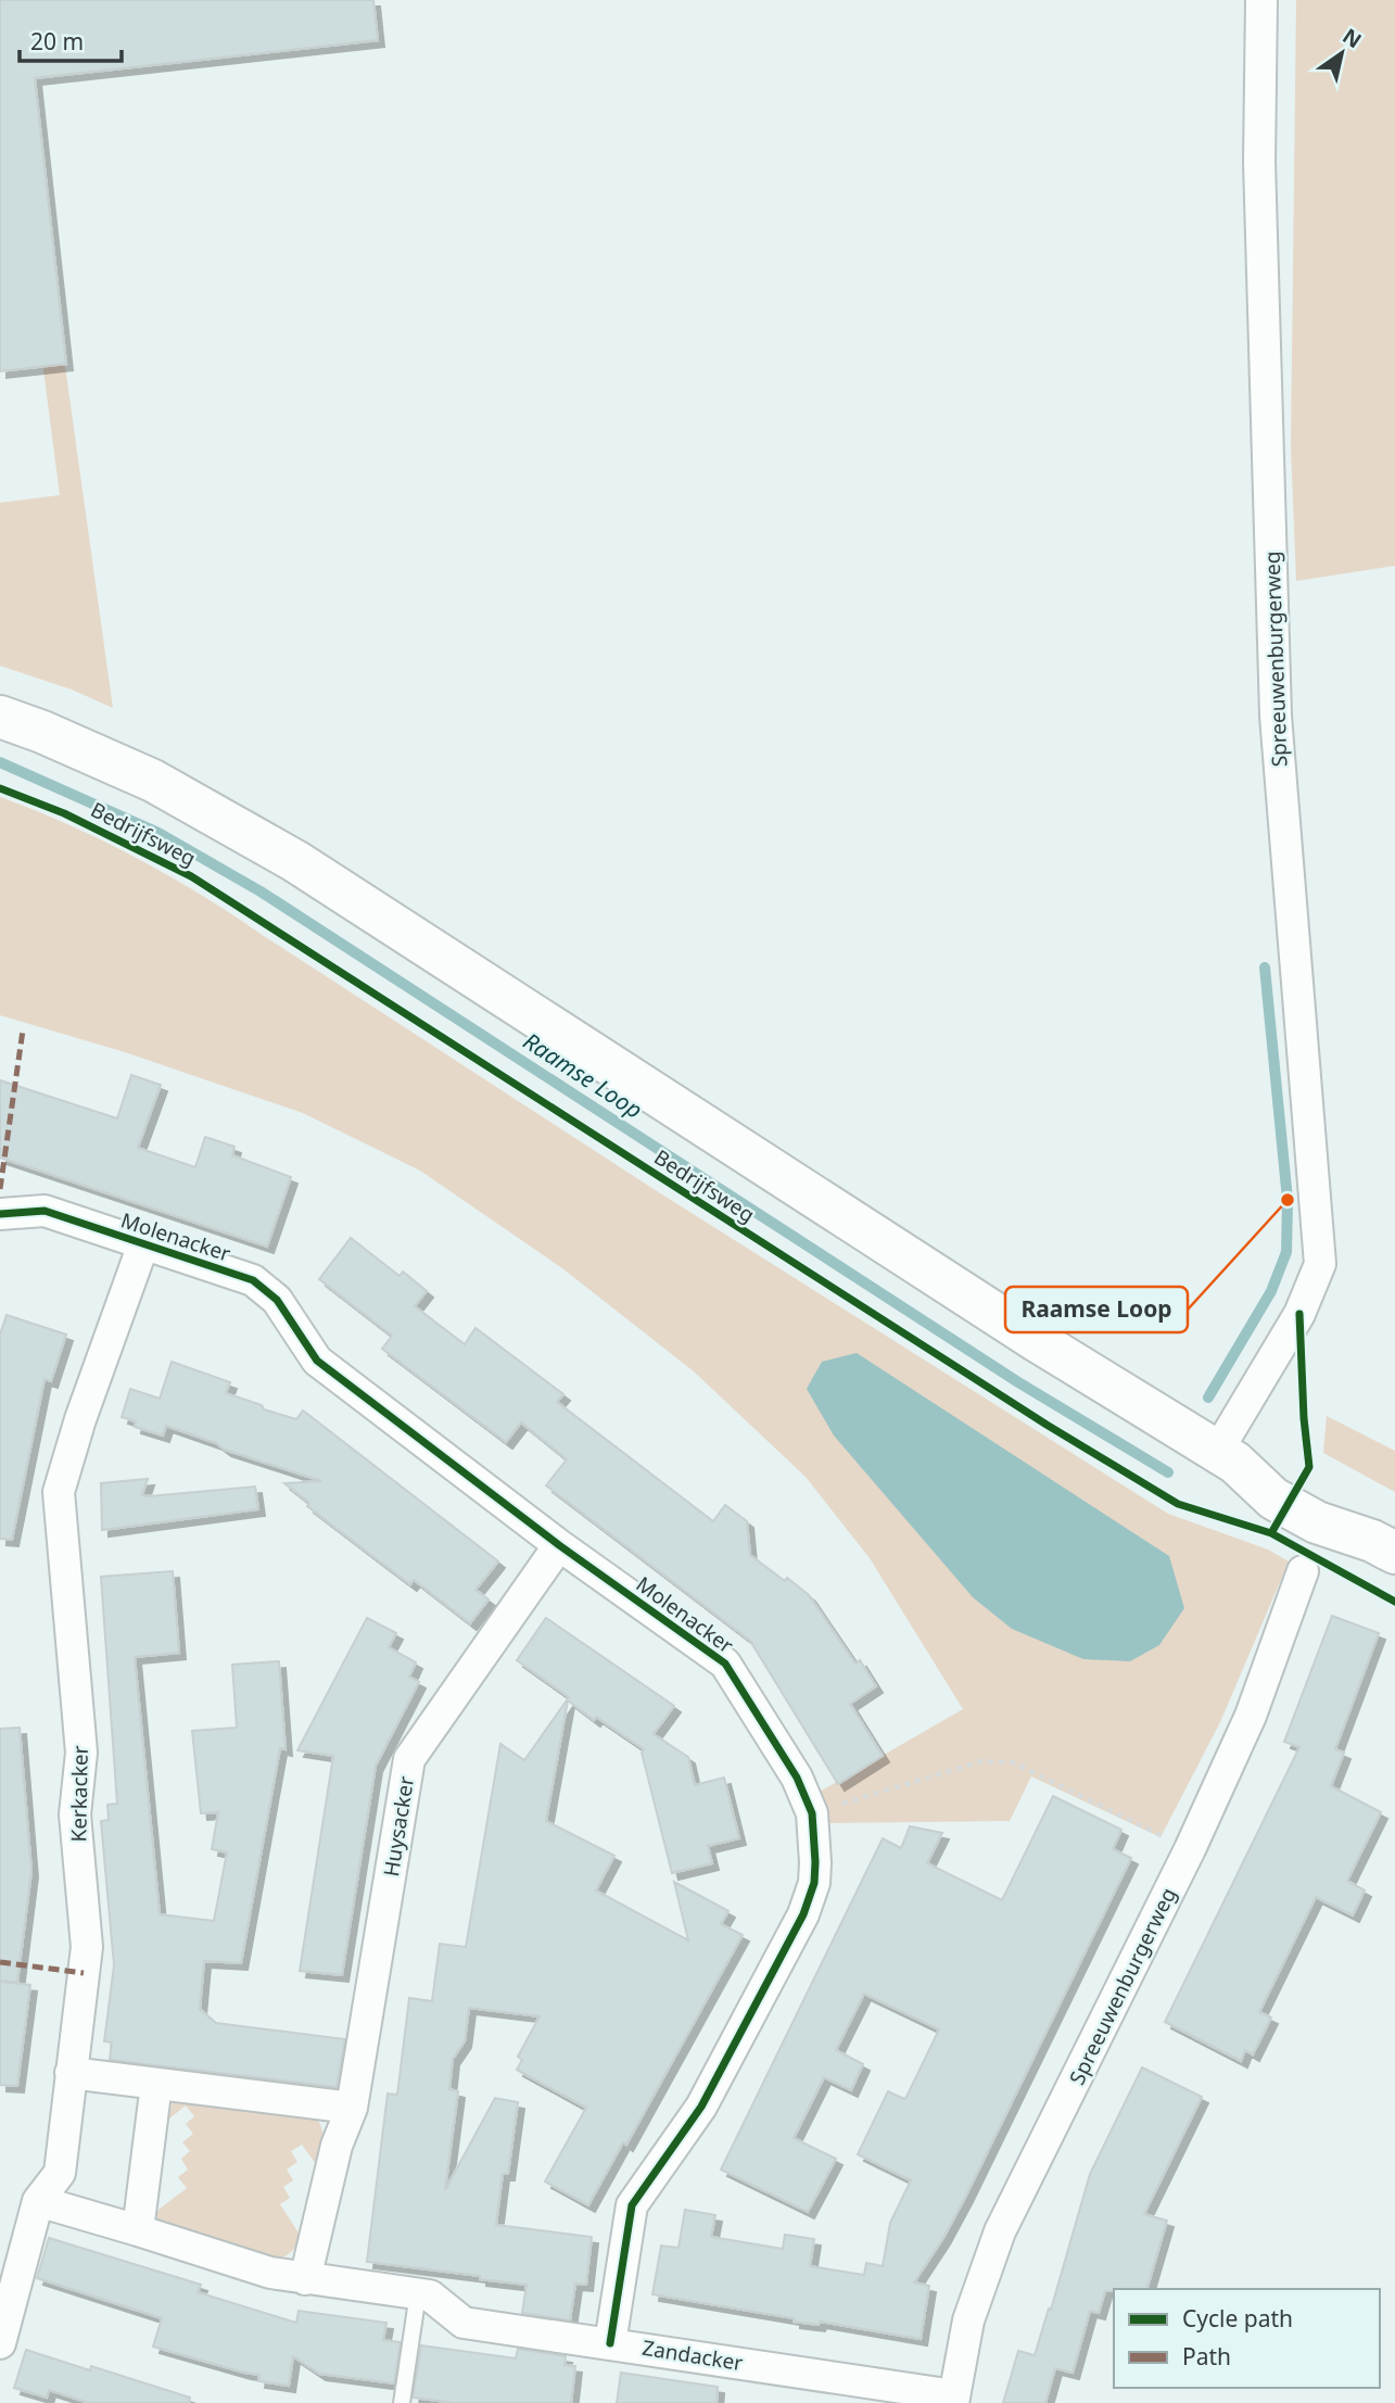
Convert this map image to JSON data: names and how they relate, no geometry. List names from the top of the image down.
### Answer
{
  "streets": {
    "street": [
      "Spreeuwenburgerweg",
      "Molenacker",
      "Kerkacker",
      "Huysacker",
      "Zandacker"
    ],
    "cycle path": ["Bedrijfsweg"]
  },
  "crossings": [
    ["Spreeuwenburgerweg", "Zandacker"],
    ["Molenacker", "Kerkacker"],
    ["Molenacker", "Huysacker"],
    ["Molenacker", "Zandacker"],
    ["Kerkacker", "Zandacker"]
  ],
  "water": ["Raamse Loop"],
  "places": ["Raamse Loop"],
  "legend": ["Cycle path", "Path"],
  "scale_bar": "20 m",
  "north": "top right"
}
